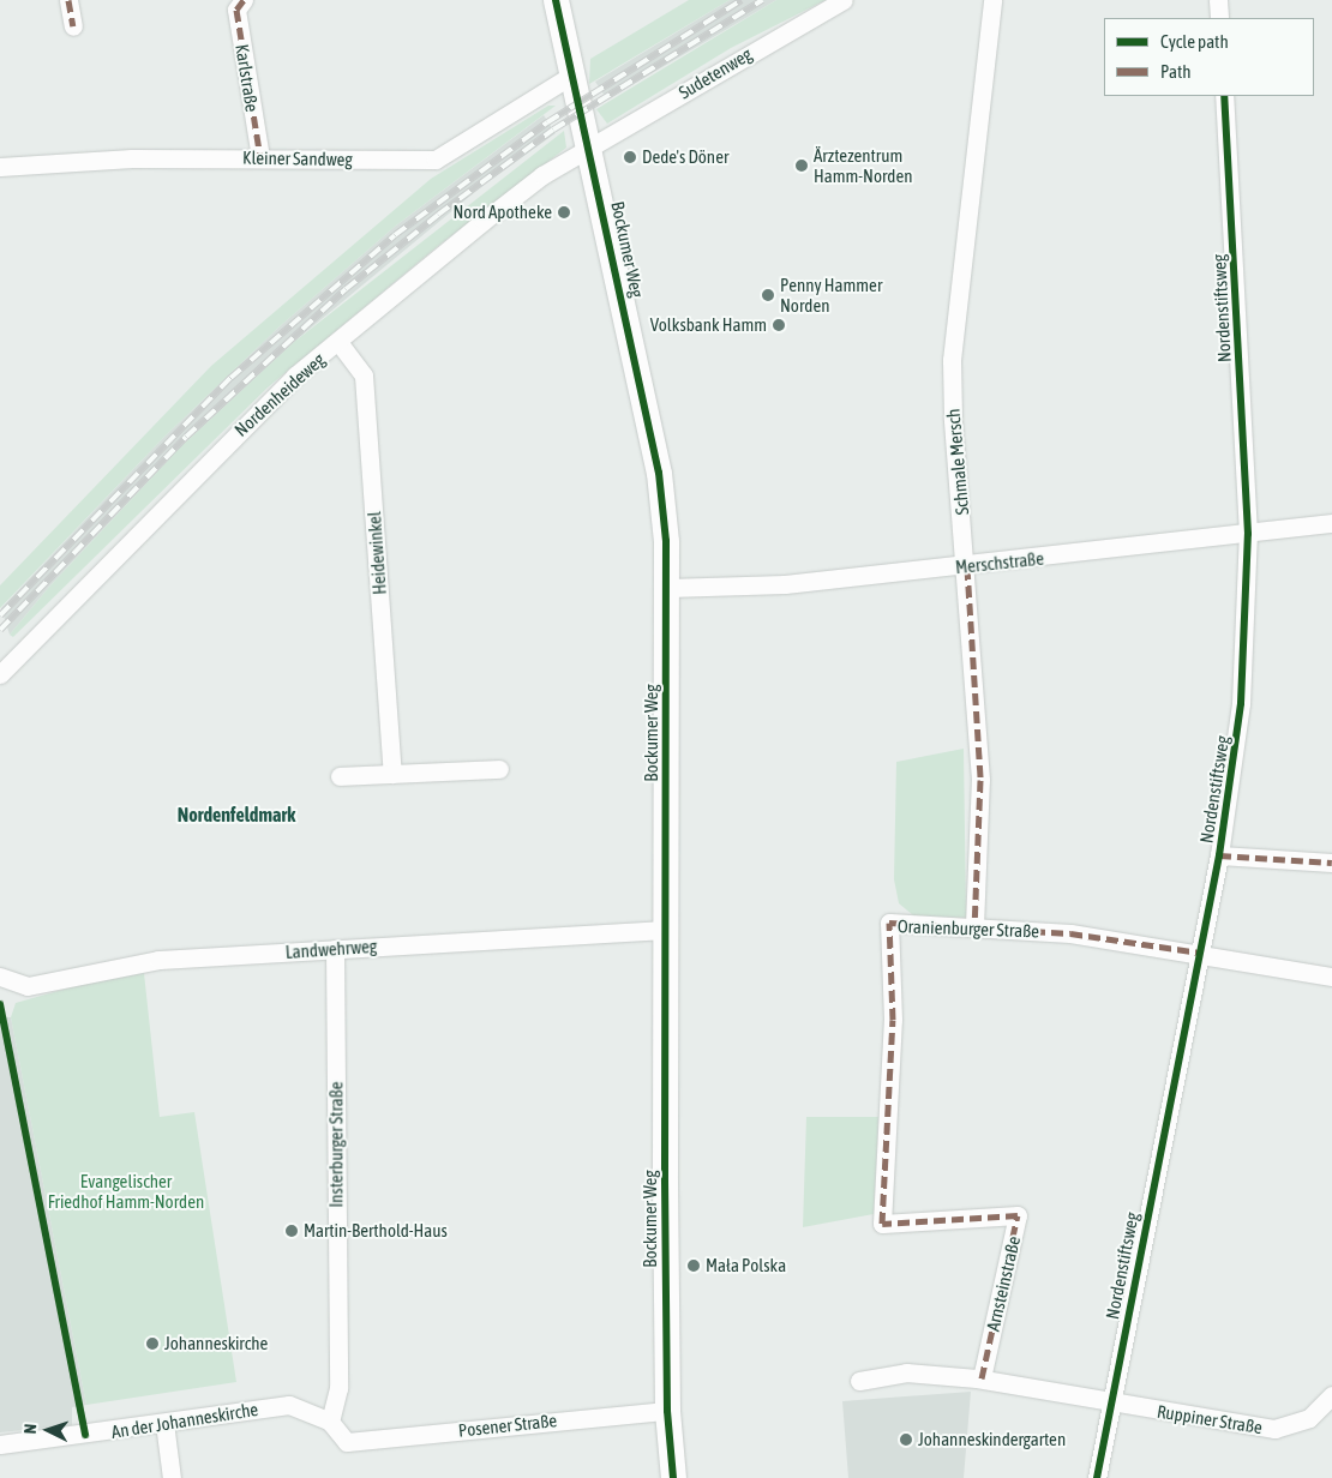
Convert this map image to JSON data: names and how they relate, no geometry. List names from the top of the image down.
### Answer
{
  "streets": {
    "main road": ["Bockumer Weg"],
    "street": [
      "Sudetenweg",
      "Karlstraße",
      "Kleiner Sandweg",
      "Nordenstiftsweg",
      "Nordenheideweg",
      "Schmale Mersch",
      "Heidewinkel",
      "Merschstraße",
      "Oranienburger Straße",
      "Landwehrweg",
      "Insterburger Straße",
      "Arnsteinstraße",
      "Ruppiner Straße",
      "An der Johanneskirche",
      "Posener Straße"
    ]
  },
  "crossings": [
    ["Sudetenweg", "Bockumer Weg"],
    ["Sudetenweg", "Nordenheideweg"],
    ["Karlstraße", "Kleiner Sandweg"],
    ["Kleiner Sandweg", "Bockumer Weg"],
    ["Bockumer Weg", "Nordenheideweg"],
    ["Bockumer Weg", "Merschstraße"],
    ["Bockumer Weg", "Landwehrweg"],
    ["Bockumer Weg", "Posener Straße"],
    ["Nordenstiftsweg", "Merschstraße"],
    ["Nordenstiftsweg", "Oranienburger Straße"],
    ["Nordenstiftsweg", "Ruppiner Straße"],
    ["Nordenheideweg", "Heidewinkel"],
    ["Schmale Mersch", "Merschstraße"],
    ["Schmale Mersch", "Oranienburger Straße"],
    ["Oranienburger Straße", "Arnsteinstraße"],
    ["Landwehrweg", "Insterburger Straße"],
    ["Insterburger Straße", "An der Johanneskirche"],
    ["Insterburger Straße", "Posener Straße"],
    ["An der Johanneskirche", "Posener Straße"]
  ],
  "districts": ["Nordenfeldmark"],
  "parks": ["Evangelischer Friedhof Hamm-Norden"],
  "places": [
    "Dede's Döner",
    "Ärztezentrum Hamm-Norden",
    "Nord Apotheke",
    "Penny Hammer Norden",
    "Volksbank Hamm",
    "Martin-Berthold-Haus",
    "Mała Polska",
    "Johanneskirche",
    "Johanneskindergarten"
  ],
  "legend": ["Cycle path", "Path"],
  "north": "left"
}
